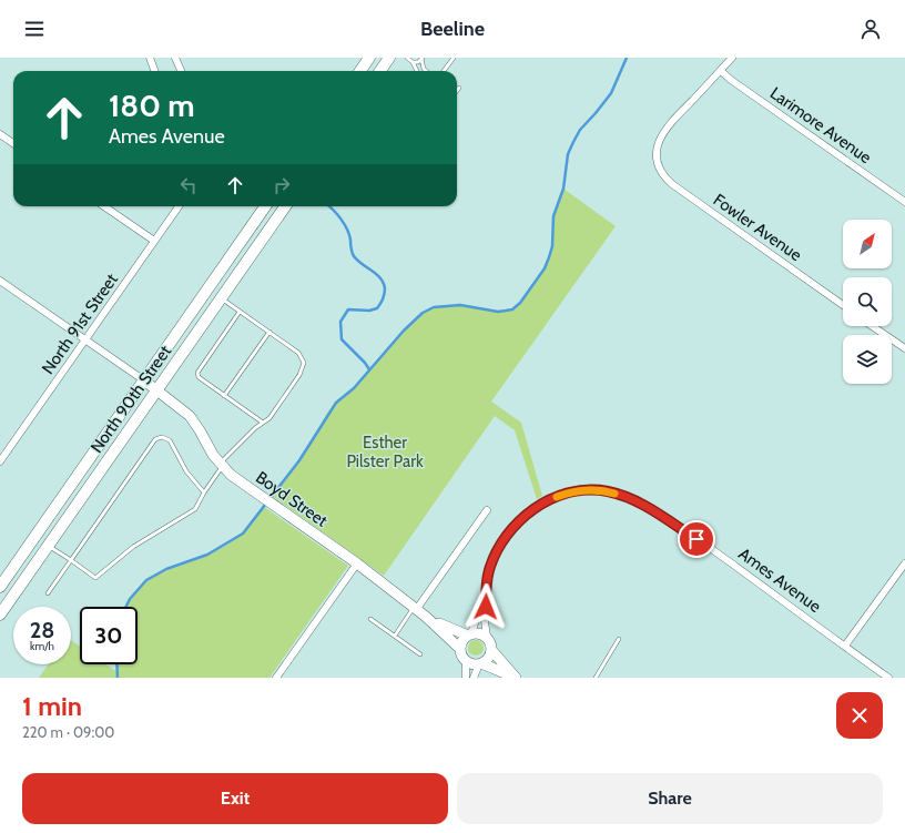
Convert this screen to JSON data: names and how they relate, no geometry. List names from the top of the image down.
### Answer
{
  "streets": {
    "main road": ["North 90th Street"],
    "street": [
      "Larimore Avenue",
      "Fowler Avenue",
      "North 91st Street",
      "Boyd Street",
      "Ames Avenue"
    ]
  },
  "crossings": [
    ["Larimore Avenue", "Fowler Avenue"],
    ["North 90th Street", "Boyd Street"]
  ],
  "parks": ["Esther Pilster Park"],
  "north": "top right",
  "page": {
    "header": "Beeline",
    "turn": ["180 m", "Ames Avenue"],
    "speed": "28 km/h",
    "limit": "30",
    "heading": ["1 min", "220 m · 09:00"],
    "buttons": ["Exit", "Share"]
  }
}
